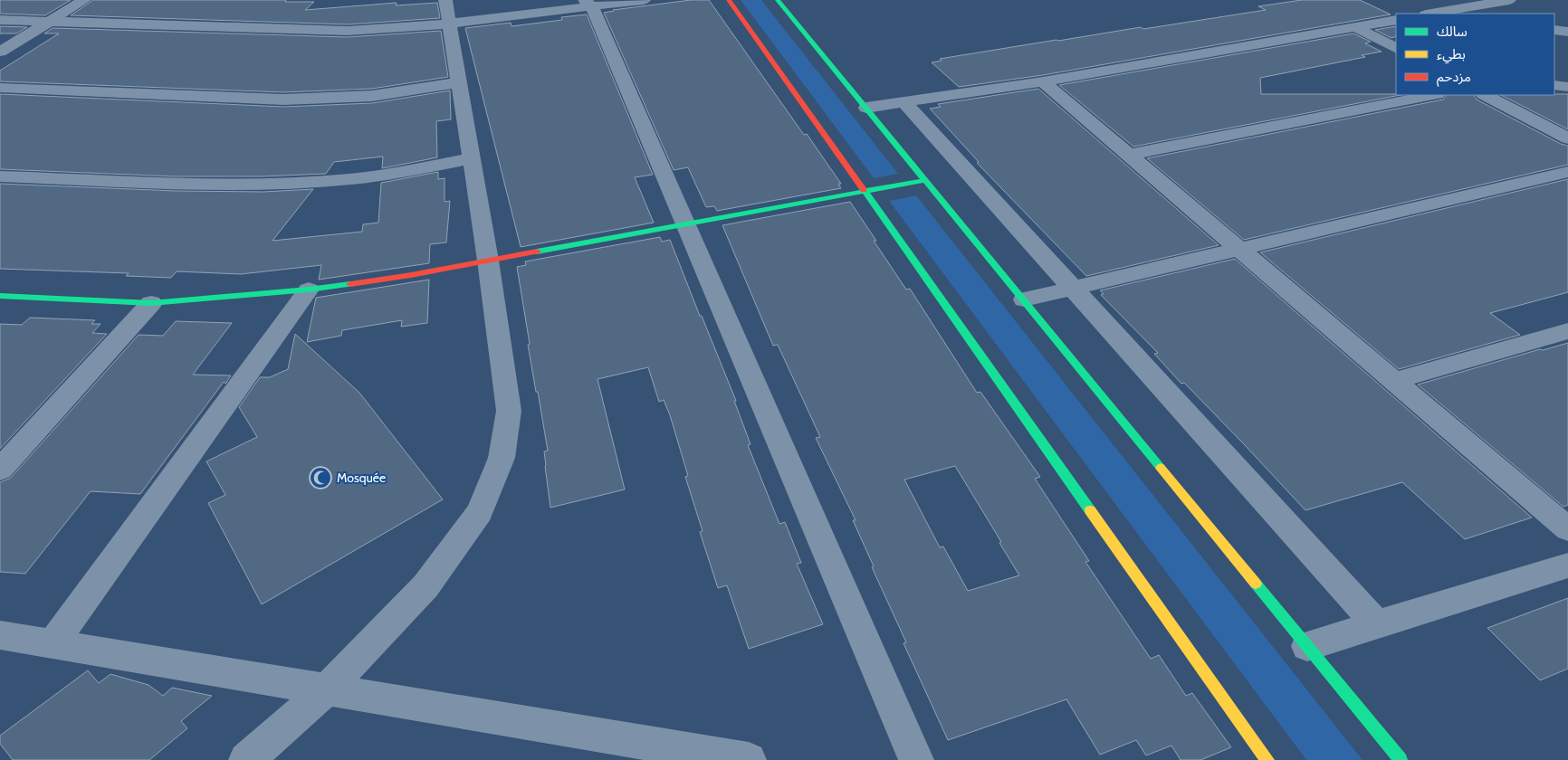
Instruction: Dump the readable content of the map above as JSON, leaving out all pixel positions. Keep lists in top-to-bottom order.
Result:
{
  "places": {
    "mosque": ["Mosquée"]
  },
  "legend": ["سالك", "بطيء", "مزدحم"]
}
